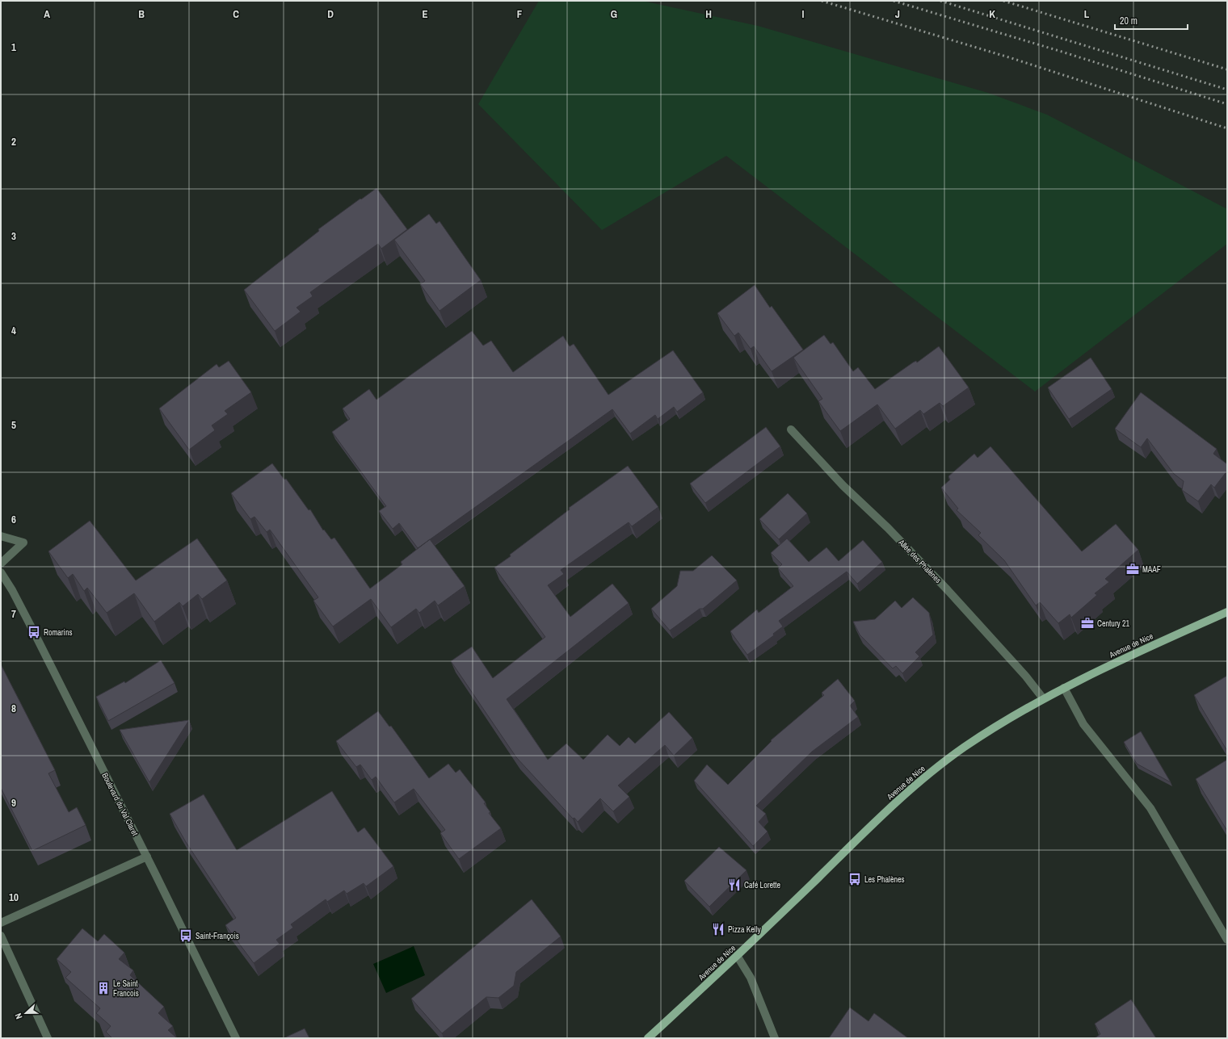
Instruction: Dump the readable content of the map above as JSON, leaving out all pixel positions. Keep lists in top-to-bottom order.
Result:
{
  "streets": {
    "main road": ["Avenue de Nice"],
    "street": ["Allée des Phalènes", "Boulevard du Val Claret"]
  },
  "crossings": [
    ["Allée des Phalènes", "Avenue de Nice"]
  ],
  "places": {
    "office": ["MAAF", "Century 21"],
    "bus stop": ["Romarins", "Les Phalènes", "Saint-François"],
    "restaurant": ["Café Lorette", "Pizza Kelly"],
    "building": ["Le Saint Francois"]
  },
  "scale_bar": "20 m",
  "north": "left",
  "grid": {
    "columns": [
      "A",
      "B",
      "C",
      "D",
      "E",
      "F",
      "G",
      "H",
      "I",
      "J",
      "K",
      "L"
    ],
    "rows": [
      "1",
      "2",
      "3",
      "4",
      "5",
      "6",
      "7",
      "8",
      "9",
      "10"
    ]
  }
}
